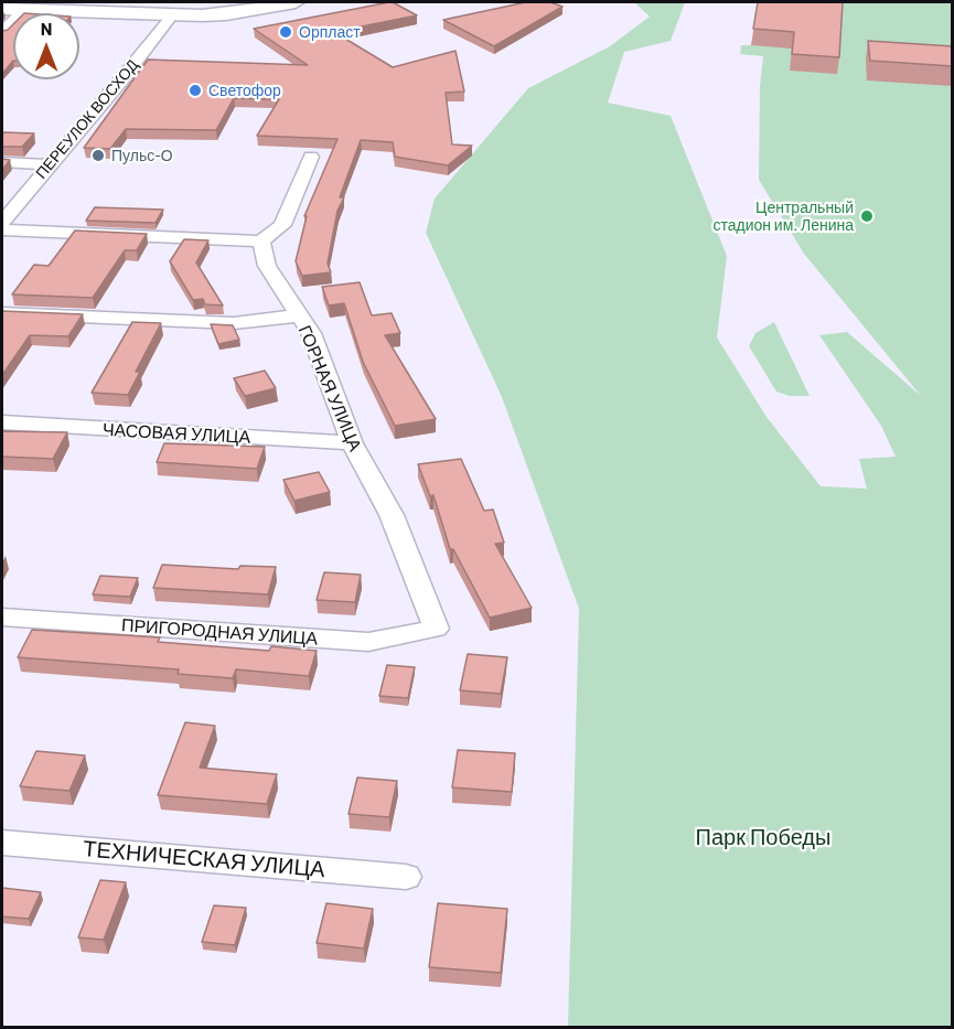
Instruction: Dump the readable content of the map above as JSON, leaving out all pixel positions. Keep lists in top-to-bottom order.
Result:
{
  "streets": {
    "street": [
      "ПЕРЕУЛОК ВОСХОД",
      "ГОРНАЯ УЛИЦА",
      "ЧАСОВАЯ УЛИЦА",
      "ПРИГОРОДНАЯ УЛИЦА",
      "ТЕХНИЧЕСКАЯ УЛИЦА"
    ]
  },
  "crossings": [
    ["ГОРНАЯ УЛИЦА", "ЧАСОВАЯ УЛИЦА"],
    ["ГОРНАЯ УЛИЦА", "ПРИГОРОДНАЯ УЛИЦА"]
  ],
  "parks": ["Парк Победы"],
  "places": [
    "Орпласт",
    "Светофор",
    "Пульс-О",
    "Центральный стадион им. Ленина"
  ],
  "north": "top"
}
